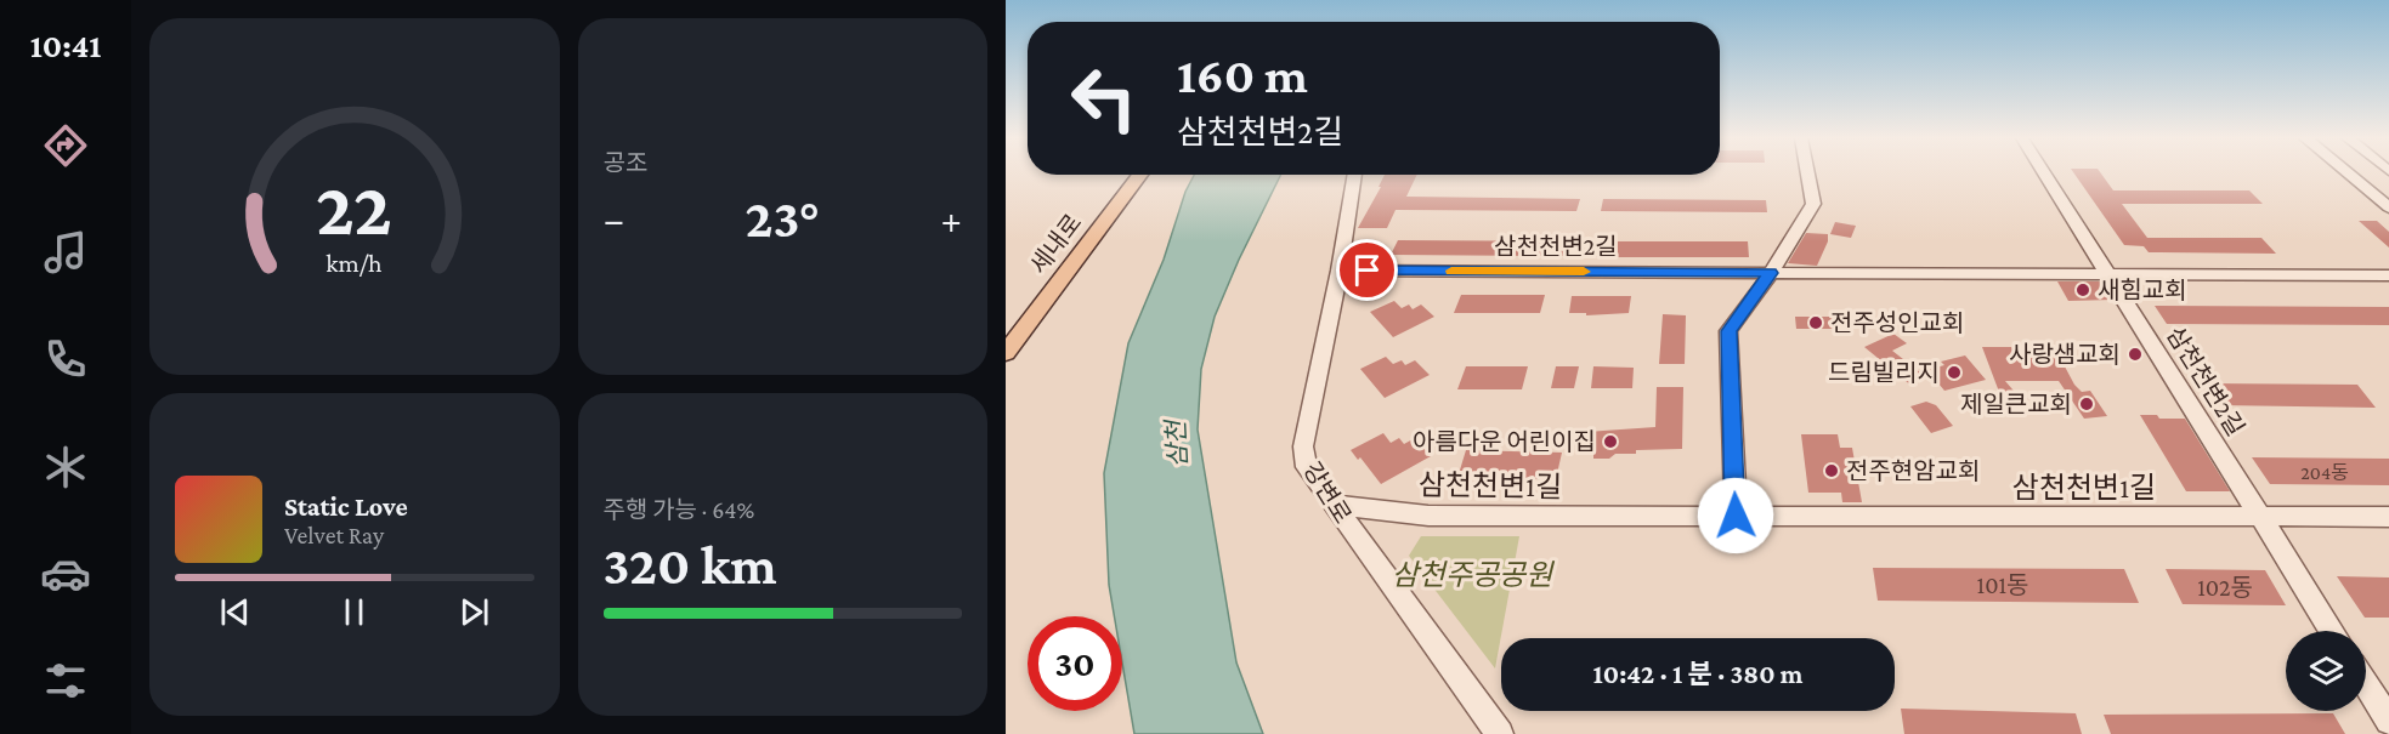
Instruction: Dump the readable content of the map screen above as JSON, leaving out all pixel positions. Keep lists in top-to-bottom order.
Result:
{
  "streets": {
    "main road": ["세내로"],
    "street": ["삼천천변2길", "삼천천변1길", "강변로"]
  },
  "crossings": [
    ["삼천천변2길", "삼천천변1길"],
    ["삼천천변2길", "강변로"],
    ["삼천천변1길", "강변로"]
  ],
  "water": ["삼천"],
  "parks": ["삼천주공공원"],
  "places": [
    "새힘교회",
    "전주성인교회",
    "사랑샘교회",
    "드림빌리지",
    "제일큰교회",
    "아름다운 어린이집",
    "전주현암교회"
  ],
  "house_numbers": ["204동", "101동", "102동"],
  "page": {
    "tabs": "10:41",
    "tile": [
      "공조",
      ["주행 가능 · 64%", "320 km"]
    ],
    "turn": ["160 m", "삼천천변2길"],
    "heat": ["−", "23°", "+"],
    "song": ["Static Love", "Velvet Ray"],
    "limit": "30",
    "trip": "10:42 · 1 분 · 380 m",
    "gauge": ["22", "km/h"]
  }
}
